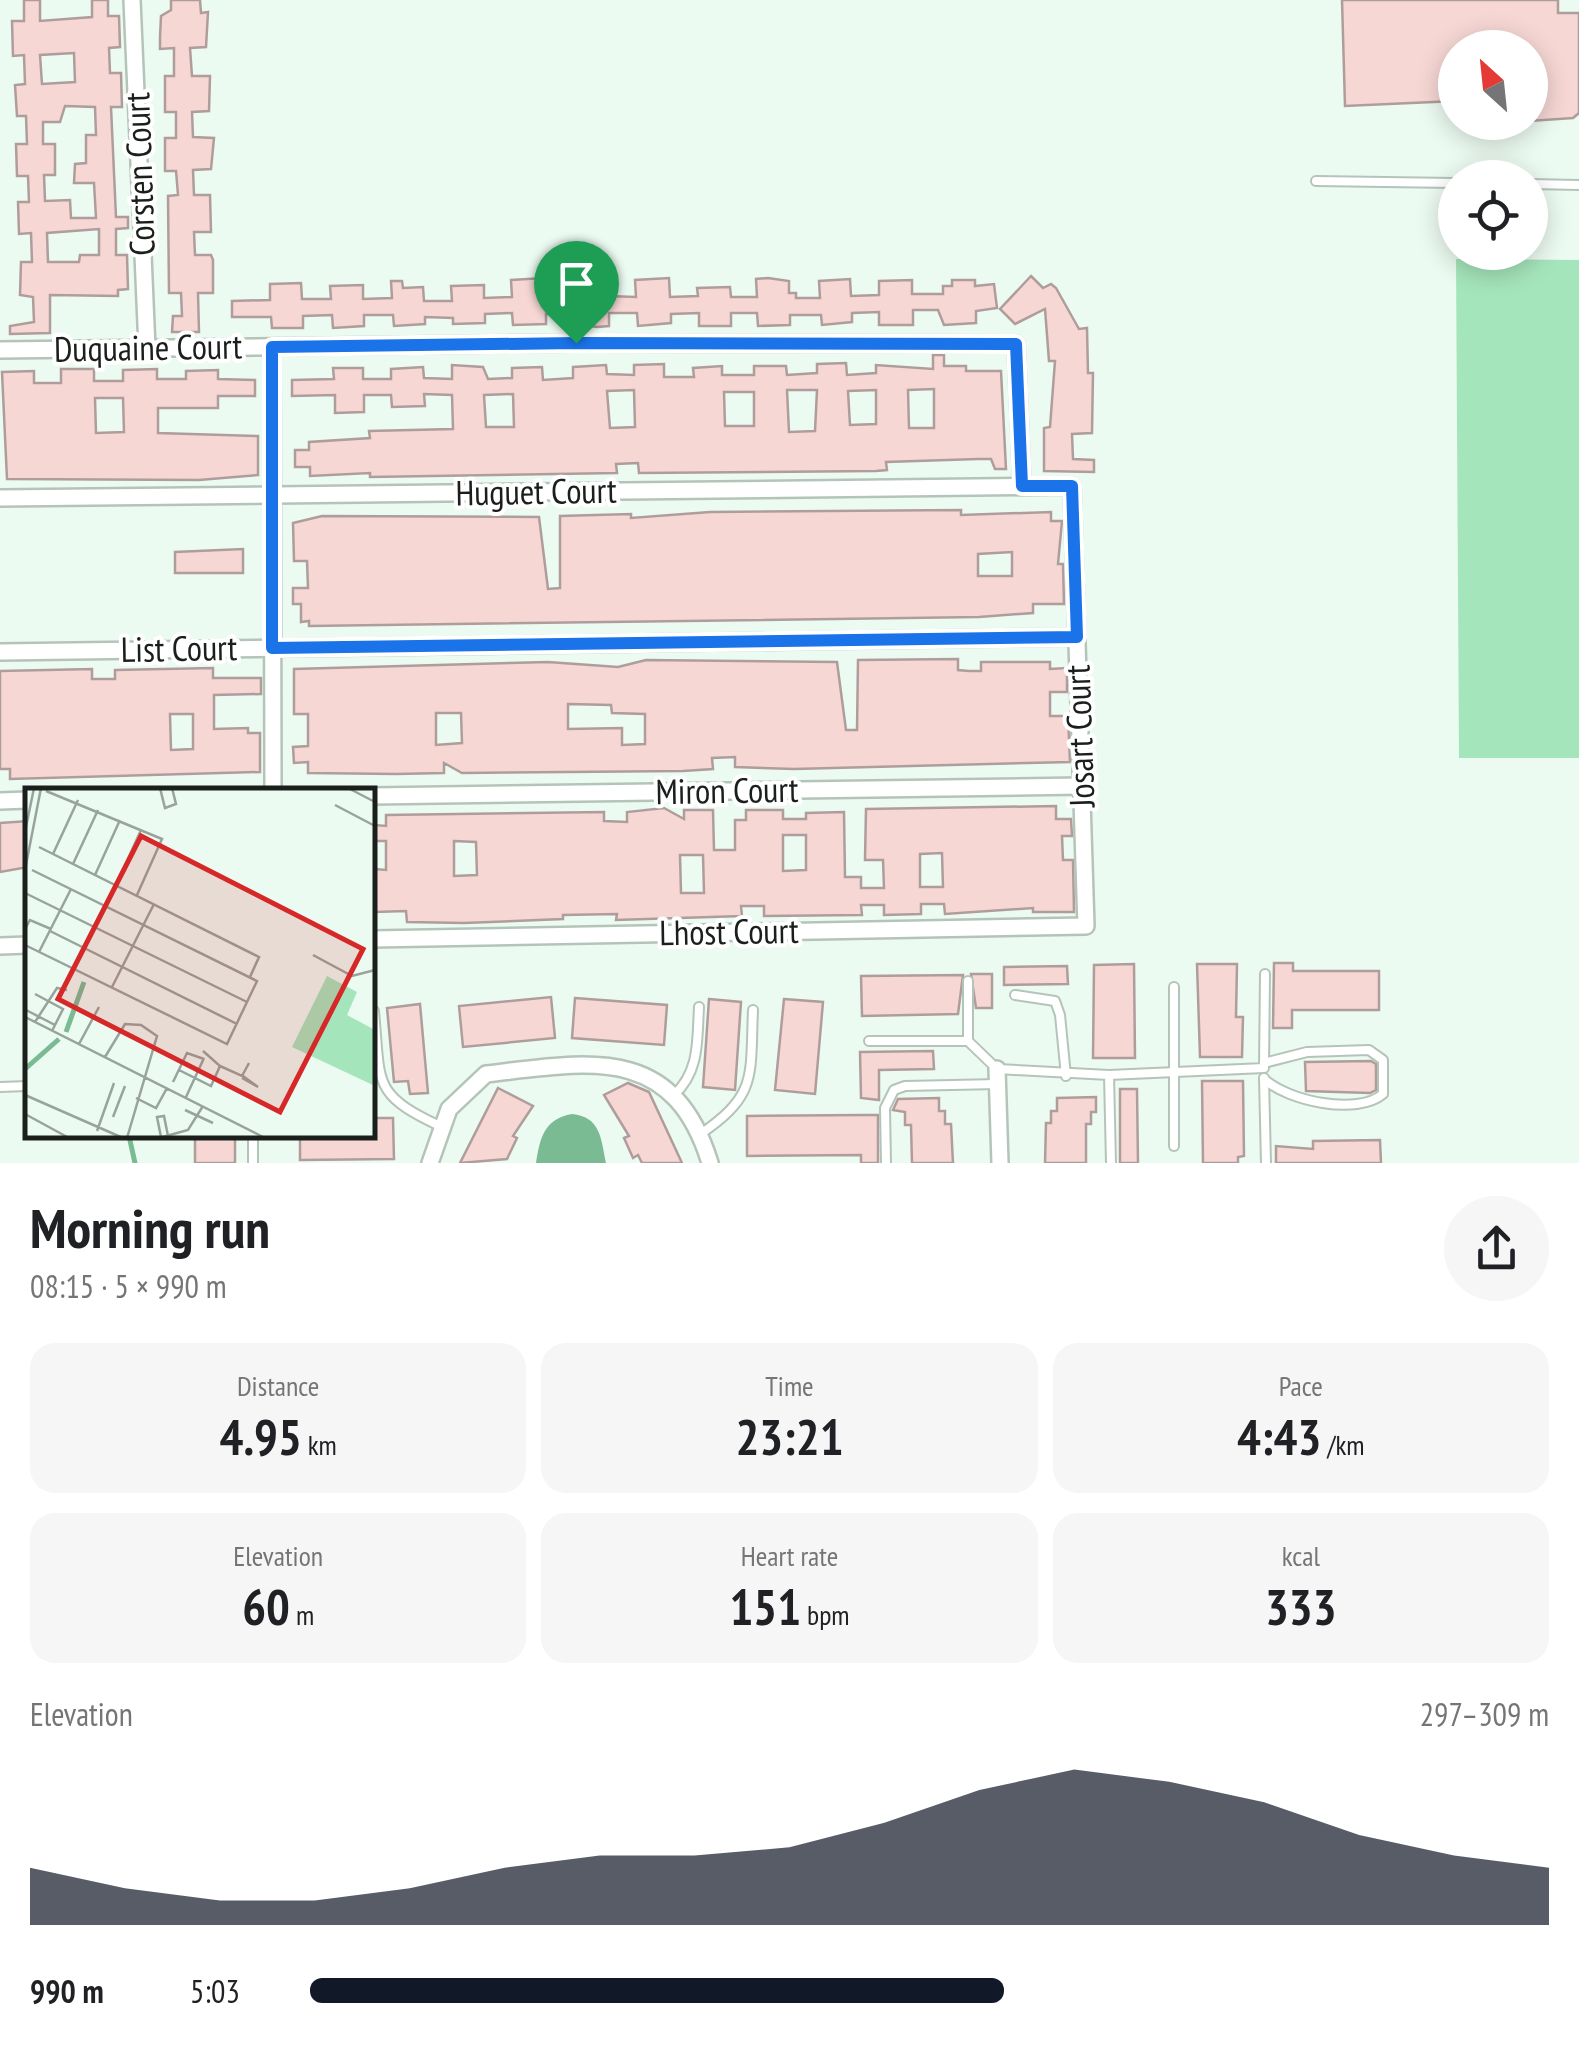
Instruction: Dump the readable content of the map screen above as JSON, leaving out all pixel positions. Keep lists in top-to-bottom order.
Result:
{
  "streets": {
    "street": [
      "Corsten Court",
      "Duquaine Court",
      "Huguet Court",
      "List Court",
      "Josart Court",
      "Miron Court",
      "Lhost Court"
    ]
  },
  "crossings": [
    ["Corsten Court", "Duquaine Court"],
    ["Duquaine Court", "Huguet Court"],
    ["Huguet Court", "Josart Court"],
    ["List Court", "Josart Court"],
    ["Josart Court", "Miron Court"],
    ["Josart Court", "Lhost Court"]
  ],
  "north": "top left",
  "page": {
    "heading": ["Morning run", "08:15 · 5 × 990 m"],
    "stats": [
      ["Distance", "4.95 km"],
      ["Time", "23:21"],
      ["Pace", "4:43 /km"],
      ["Elevation", "60 m"],
      ["Heart rate", "151 bpm"],
      ["kcal", "333"]
    ],
    "chart": ["Elevation", "297–309 m"],
    "list": [
      {
        "name": "990 m",
        "note": "5:03"
      }
    ]
  }
}
